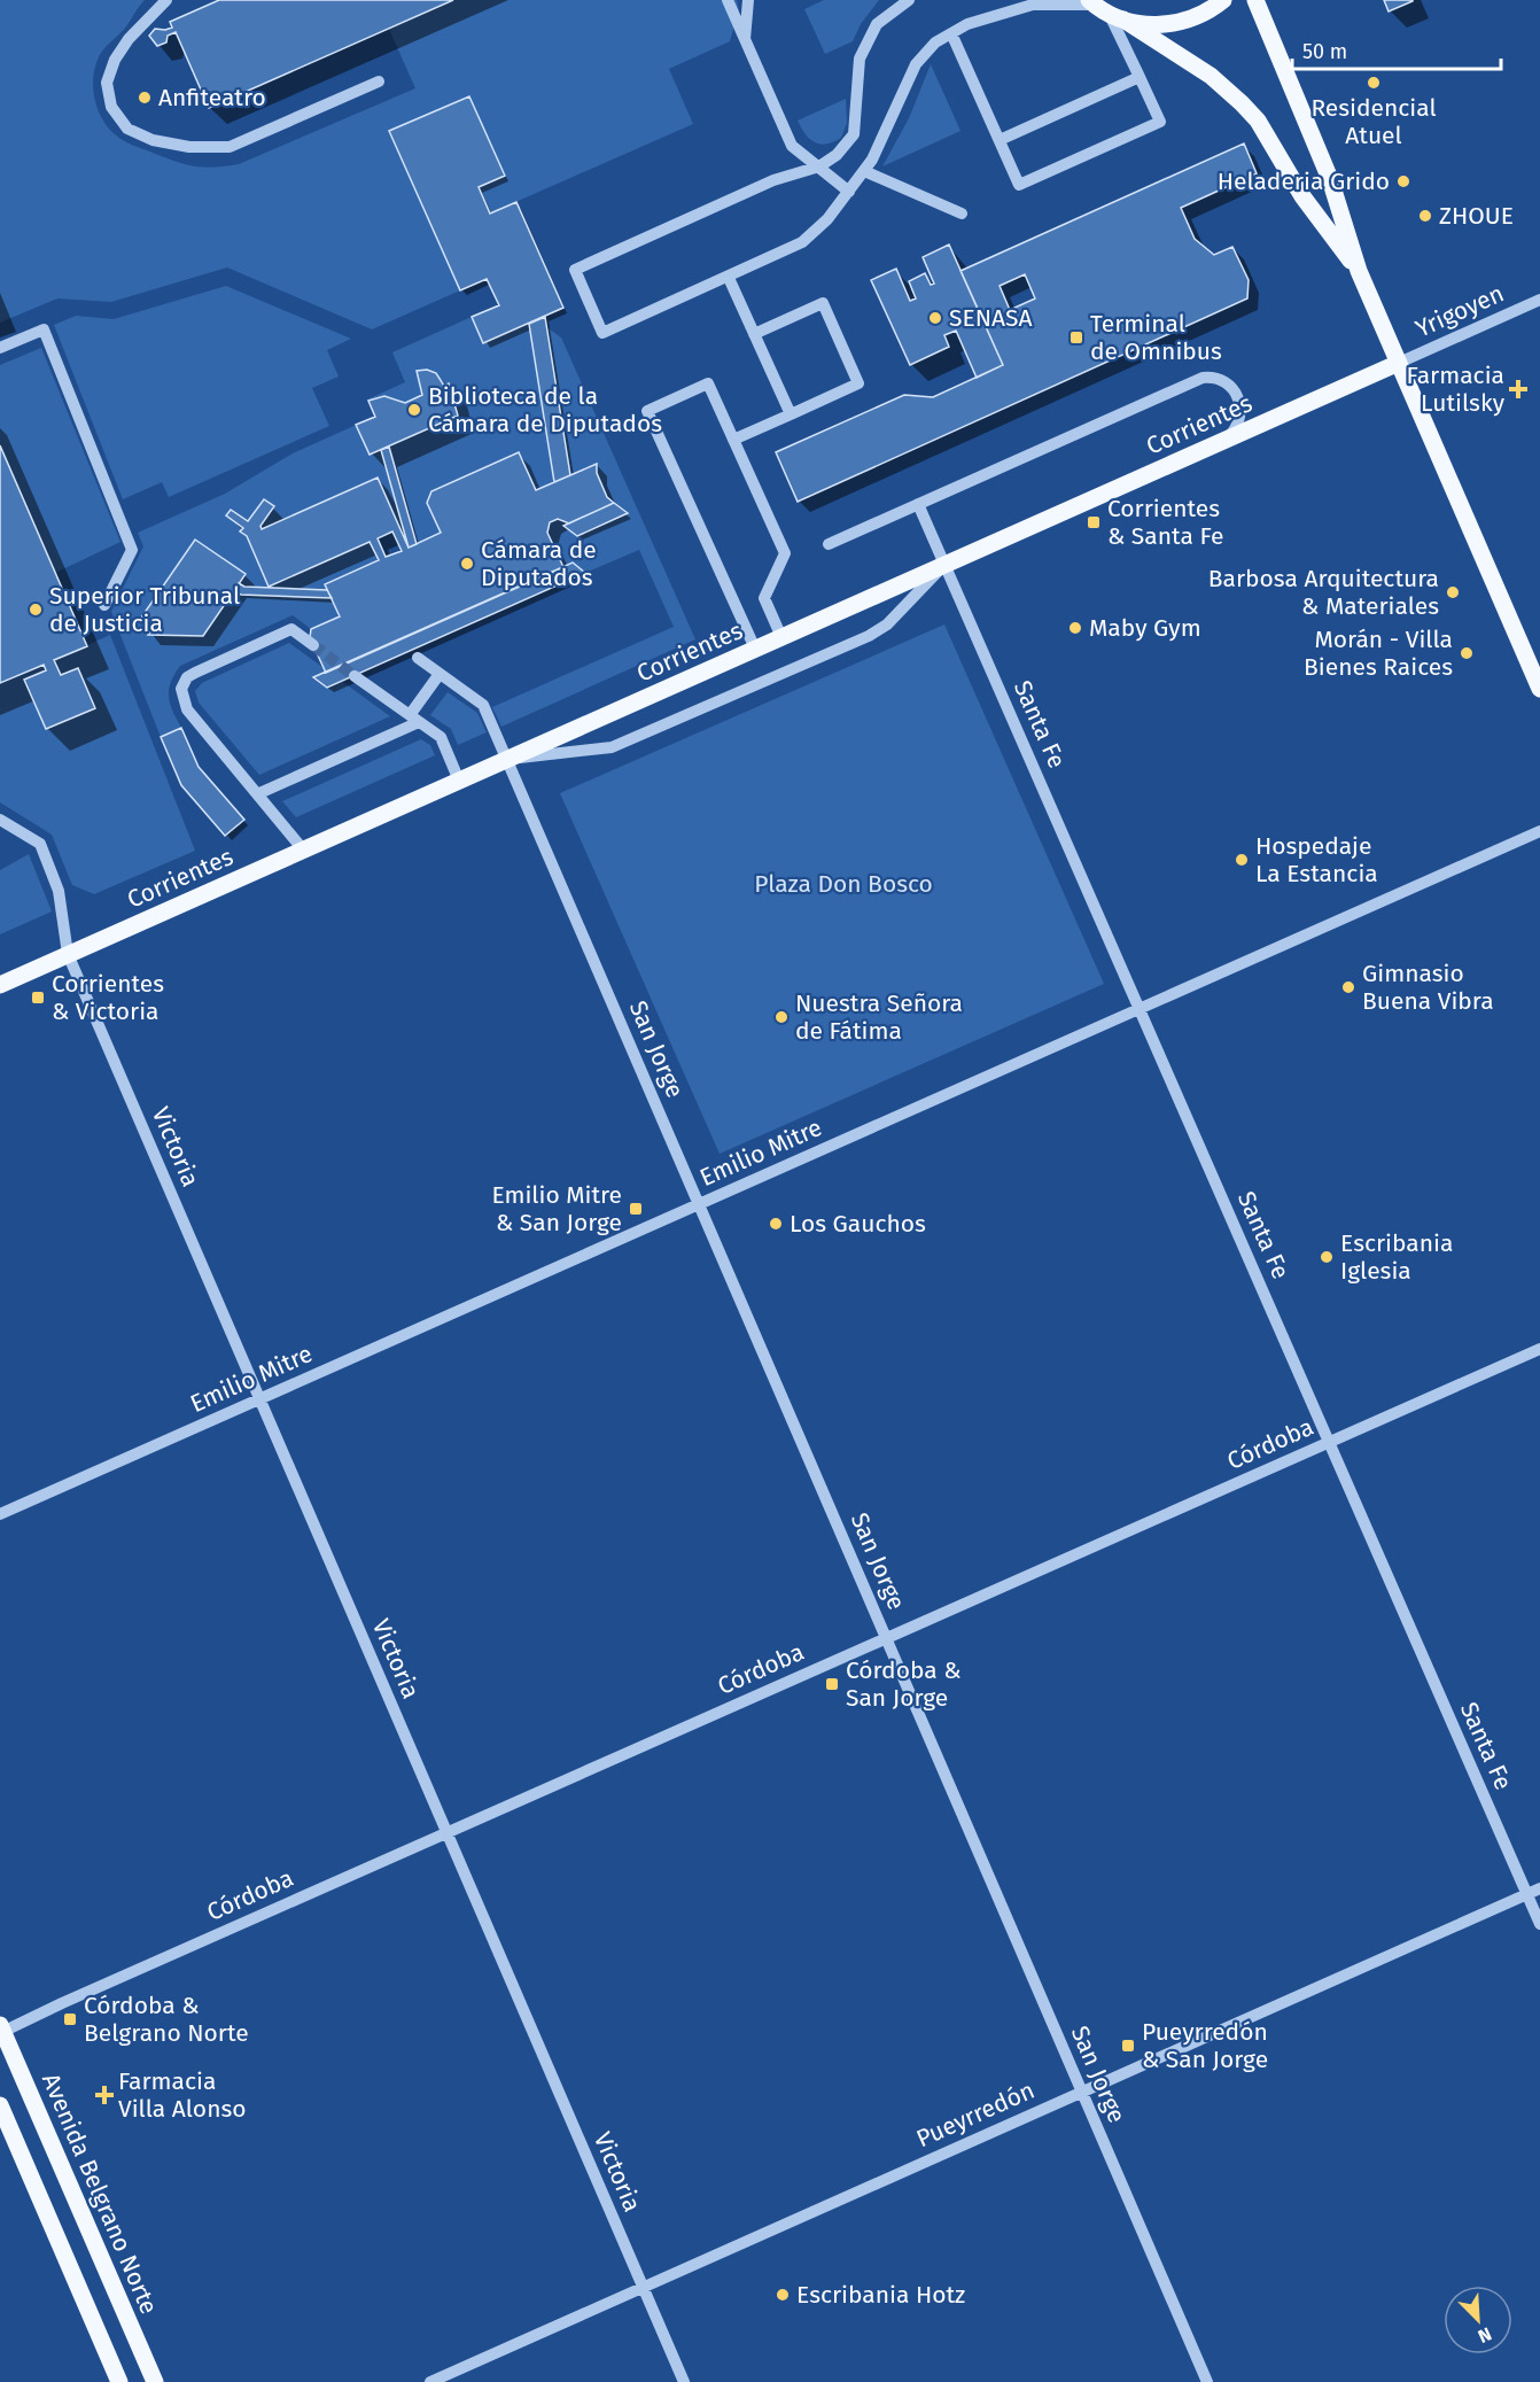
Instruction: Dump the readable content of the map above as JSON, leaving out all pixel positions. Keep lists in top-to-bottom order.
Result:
{
  "streets": {
    "main road": ["Corrientes", "Avenida Belgrano Norte"],
    "street": [
      "Yrigoyen",
      "Santa Fe",
      "San Jorge",
      "Victoria",
      "Emilio Mitre",
      "Córdoba",
      "Pueyrredón"
    ]
  },
  "crossings": [
    ["Yrigoyen", "Corrientes"],
    ["Corrientes", "Santa Fe"],
    ["Corrientes", "San Jorge"],
    ["Corrientes", "Victoria"],
    ["Santa Fe", "Emilio Mitre"],
    ["Santa Fe", "Córdoba"],
    ["Santa Fe", "Pueyrredón"],
    ["San Jorge", "Emilio Mitre"],
    ["San Jorge", "Córdoba"],
    ["San Jorge", "Pueyrredón"],
    ["Victoria", "Emilio Mitre"],
    ["Victoria", "Córdoba"],
    ["Victoria", "Pueyrredón"],
    ["Córdoba", "Avenida Belgrano Norte"]
  ],
  "parks": ["Plaza Don Bosco"],
  "places": {
    "other": [
      "Residencial Atuel",
      "Anfiteatro",
      "Heladeria Grido",
      "ZHOUE",
      "SENASA",
      "Biblioteca de la Cámara de Diputados",
      "Cámara de Diputados",
      "Barbosa Arquitectura & Materiales",
      "Superior Tribunal de Justicia",
      "Maby Gym",
      "Morán - Villa Bienes Raices",
      "Hospedaje La Estancia",
      "Gimnasio Buena Vibra",
      "Nuestra Señora de Fátima",
      "Los Gauchos",
      "Escribania Iglesia",
      "Escribania Hotz"
    ],
    "transit": [
      "Terminal de Omnibus",
      "Corrientes & Santa Fe",
      "Corrientes & Victoria",
      "Emilio Mitre & San Jorge",
      "Córdoba & San Jorge",
      "Córdoba & Belgrano Norte",
      "Pueyrredón & San Jorge"
    ],
    "health": ["Farmacia Lutilsky", "Farmacia Villa Alonso"]
  },
  "scale_bar": "50 m",
  "north": "bottom right"
}
